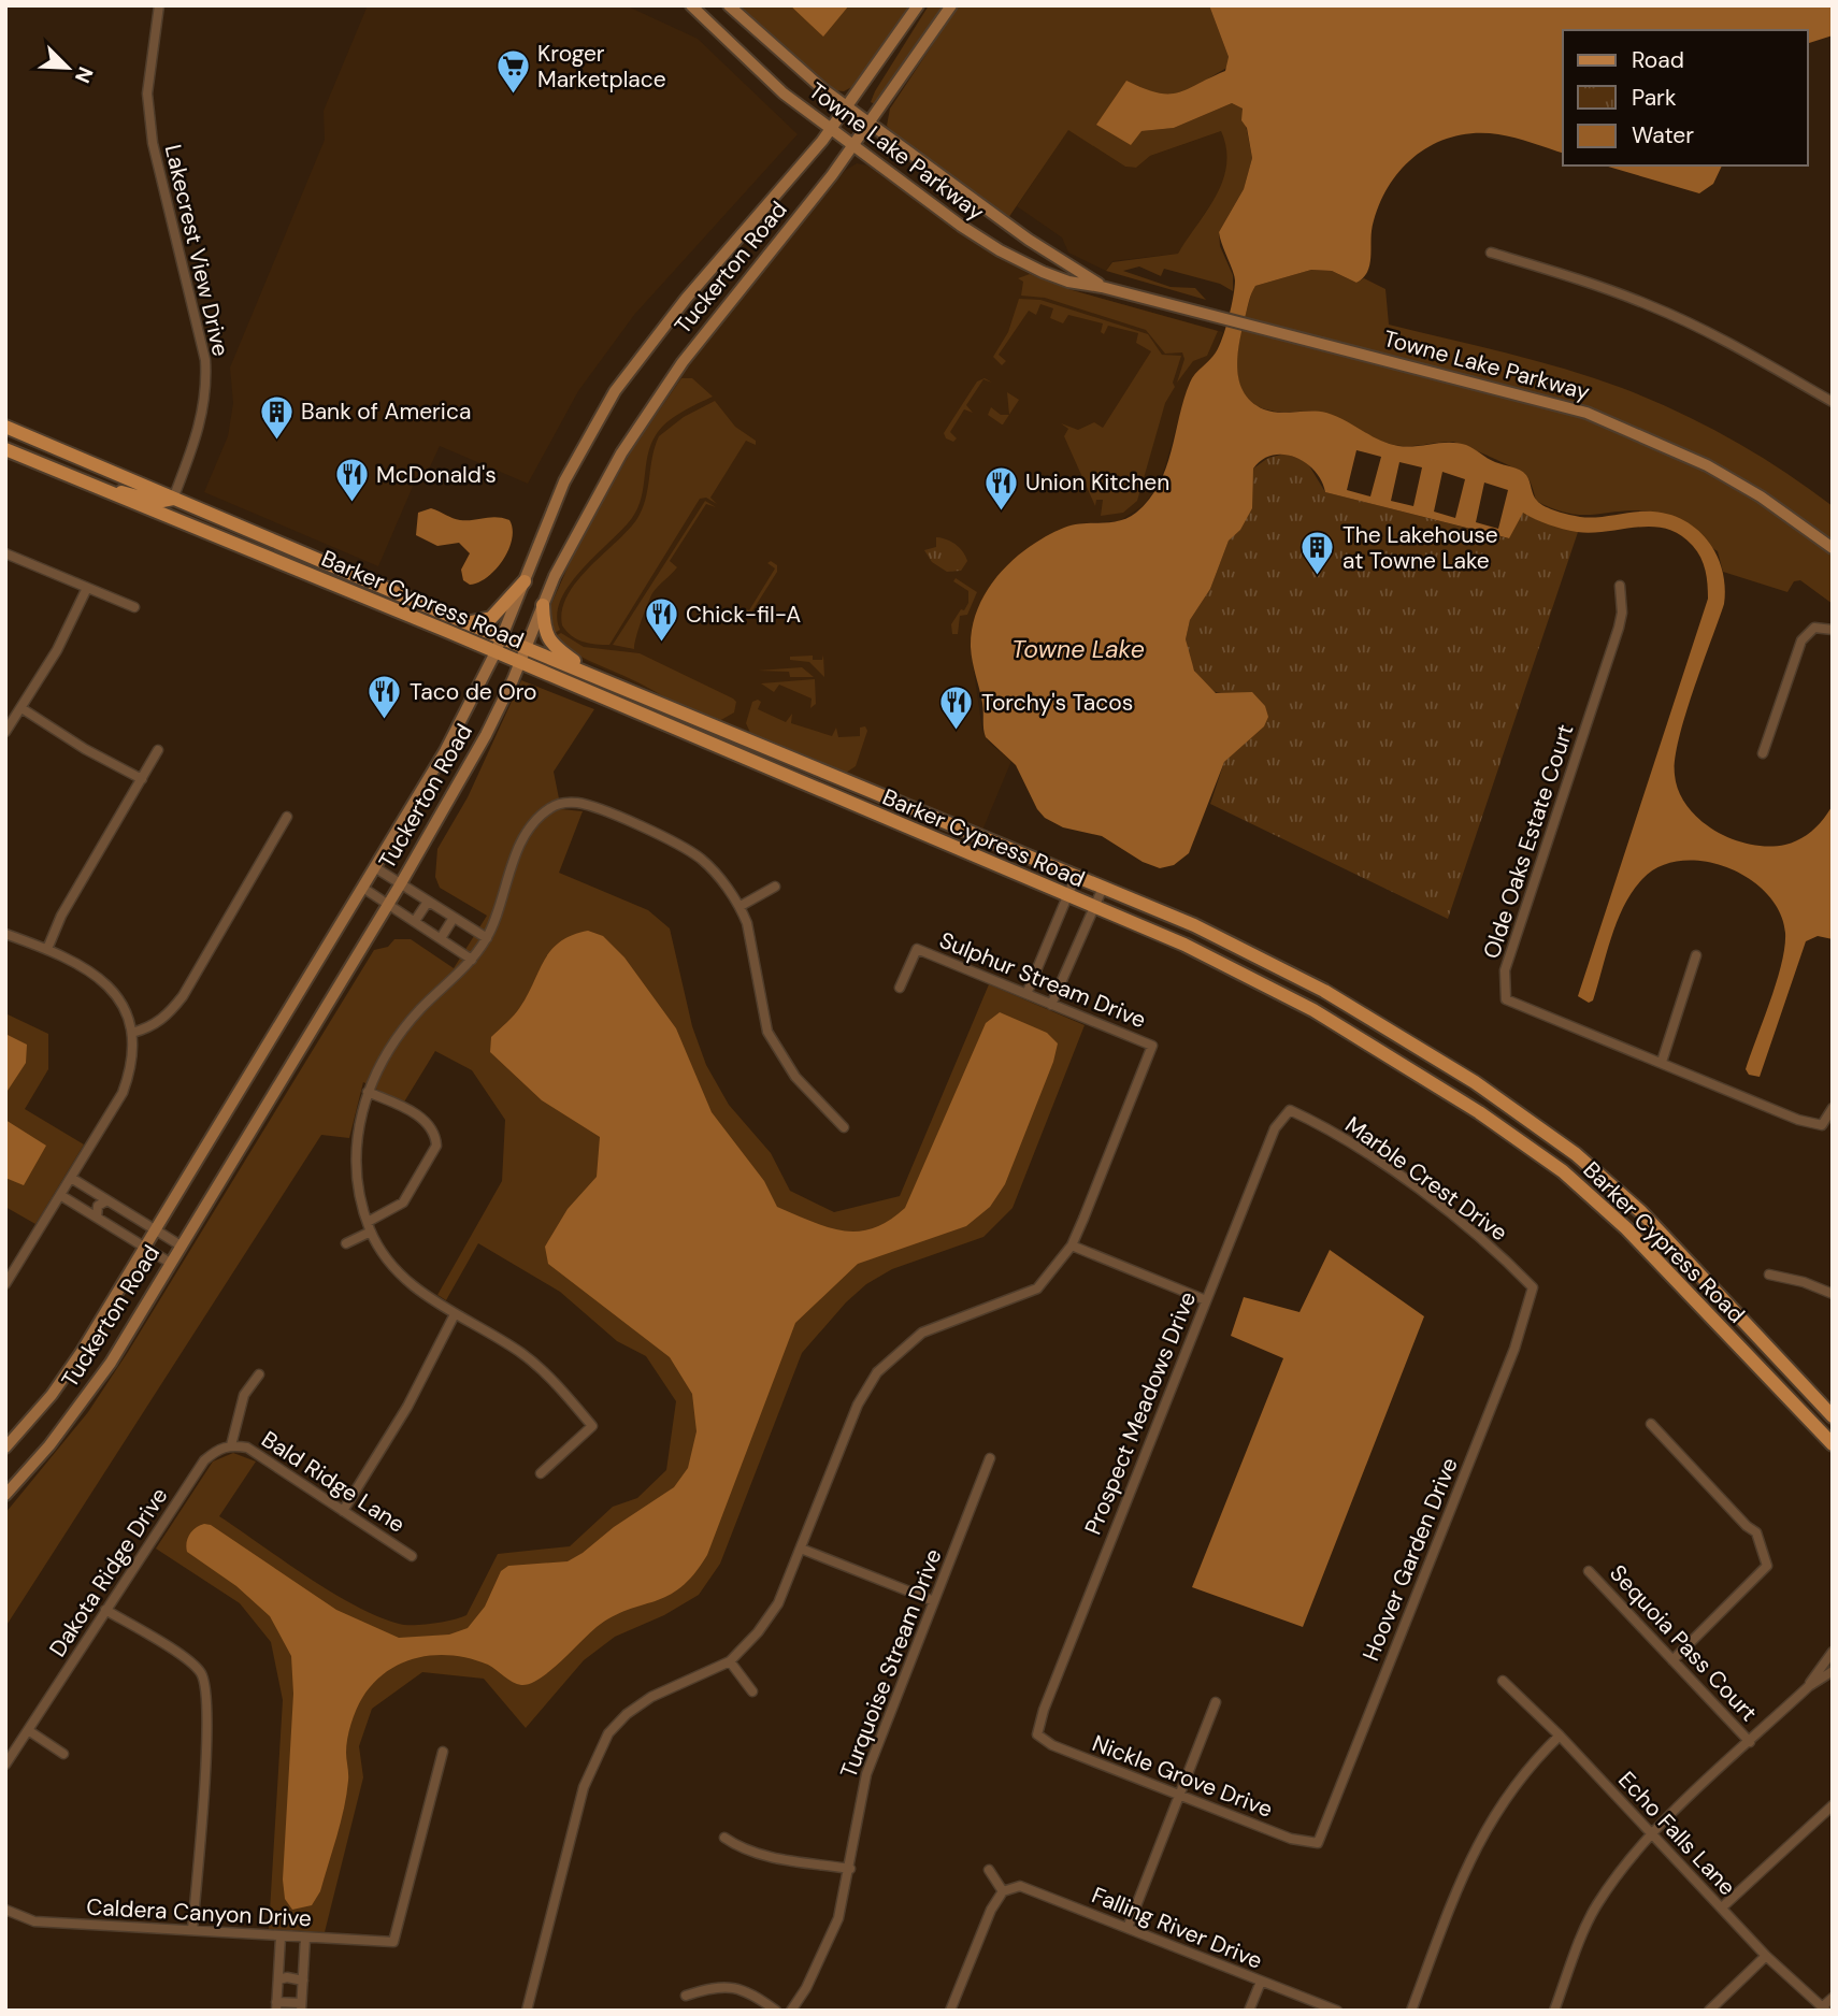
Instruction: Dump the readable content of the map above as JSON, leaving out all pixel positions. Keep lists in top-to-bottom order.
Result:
{
  "streets": {
    "main road": ["Towne Lake Parkway", "Tuckerton Road", "Barker Cypress Road"],
    "street": [
      "Lakecrest View Drive",
      "Olde Oaks Estate Court",
      "Sulphur Stream Drive",
      "Marble Crest Drive",
      "Prospect Meadows Drive",
      "Bald Ridge Lane",
      "Hoover Garden Drive",
      "Dakota Ridge Drive",
      "Sequoia Pass Court",
      "Turquoise Stream Drive",
      "Nickle Grove Drive",
      "Echo Falls Lane",
      "Caldera Canyon Drive",
      "Falling River Drive"
    ]
  },
  "crossings": [
    ["Towne Lake Parkway", "Tuckerton Road"],
    ["Lakecrest View Drive", "Barker Cypress Road"],
    ["Tuckerton Road", "Barker Cypress Road"],
    ["Marble Crest Drive", "Prospect Meadows Drive"],
    ["Marble Crest Drive", "Hoover Garden Drive"],
    ["Prospect Meadows Drive", "Nickle Grove Drive"],
    ["Bald Ridge Lane", "Dakota Ridge Drive"],
    ["Hoover Garden Drive", "Nickle Grove Drive"]
  ],
  "water": ["Towne Lake"],
  "places": {
    "supermarket": ["Kroger Marketplace"],
    "building": ["Bank of America", "The Lakehouse at Towne Lake"],
    "restaurant": [
      "McDonald's",
      "Union Kitchen",
      "Chick-fil-A",
      "Taco de Oro",
      "Torchy's Tacos"
    ]
  },
  "legend": ["Road", "Park", "Water"],
  "north": "bottom right"
}
